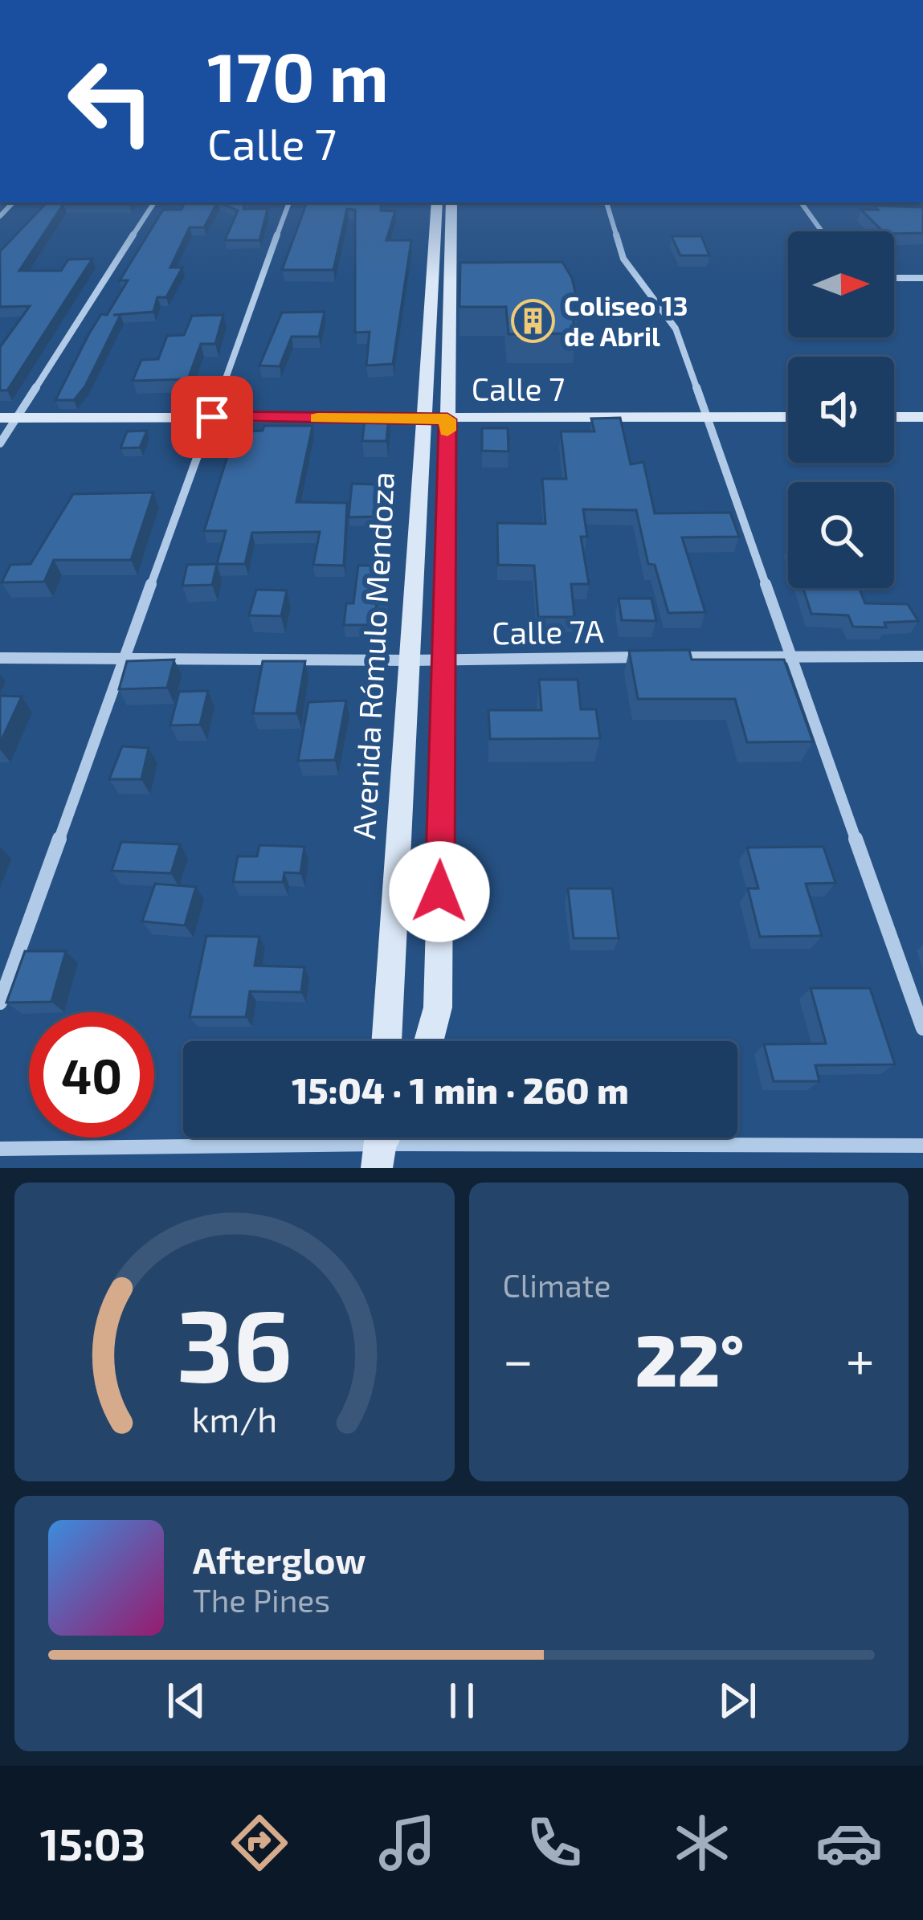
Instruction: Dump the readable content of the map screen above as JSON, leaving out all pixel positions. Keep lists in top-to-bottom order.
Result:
{
  "streets": {
    "street": ["Calle 7", "Calle 7A", "Avenida Rómulo Mendoza"]
  },
  "crossings": [
    ["Calle 7", "Avenida Rómulo Mendoza"],
    ["Calle 7A", "Avenida Rómulo Mendoza"]
  ],
  "places": {
    "building": ["Coliseo 13 de Abril"]
  },
  "north": "right",
  "page": {
    "turn": ["170 m", "Calle 7"],
    "limit": "40",
    "trip": "15:04 · 1 min · 260 m",
    "tile": "Climate",
    "heat": ["−", "22°", "+"],
    "song": ["Afterglow", "The Pines"],
    "tabs": "15:03",
    "gauge": ["36", "km/h"]
  }
}
